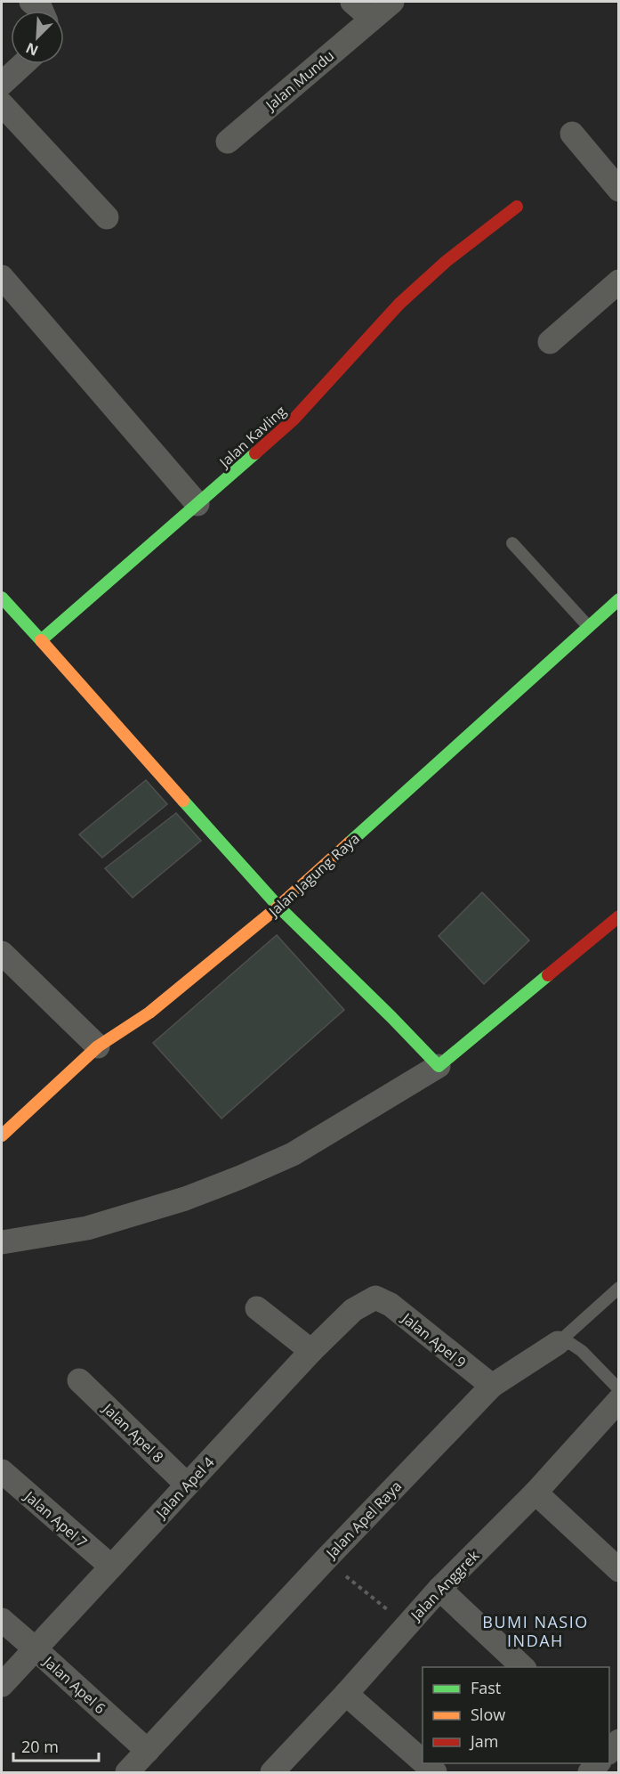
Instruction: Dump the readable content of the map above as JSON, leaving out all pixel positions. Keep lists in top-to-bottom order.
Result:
{
  "streets": {
    "street": [
      "Jalan Mundu",
      "Jalan Kavling",
      "Jalan Jagung Raya",
      "Jalan Apel 9",
      "Jalan Apel 8",
      "Jalan Apel 4",
      "Jalan Apel 7",
      "Jalan Apel Raya",
      "Jalan Anggrek",
      "Jalan Apel 6"
    ]
  },
  "crossings": [
    ["Jalan Apel 9", "Jalan Apel 4"],
    ["Jalan Apel 9", "Jalan Apel Raya"],
    ["Jalan Apel 8", "Jalan Apel 4"],
    ["Jalan Apel 4", "Jalan Apel 7"],
    ["Jalan Apel 4", "Jalan Apel 6"],
    ["Jalan Apel Raya", "Jalan Apel 6"]
  ],
  "districts": ["BUMI NASIO INDAH"],
  "legend": ["Fast", "Slow", "Jam"],
  "scale_bar": "20 m",
  "north": "bottom left"
}
